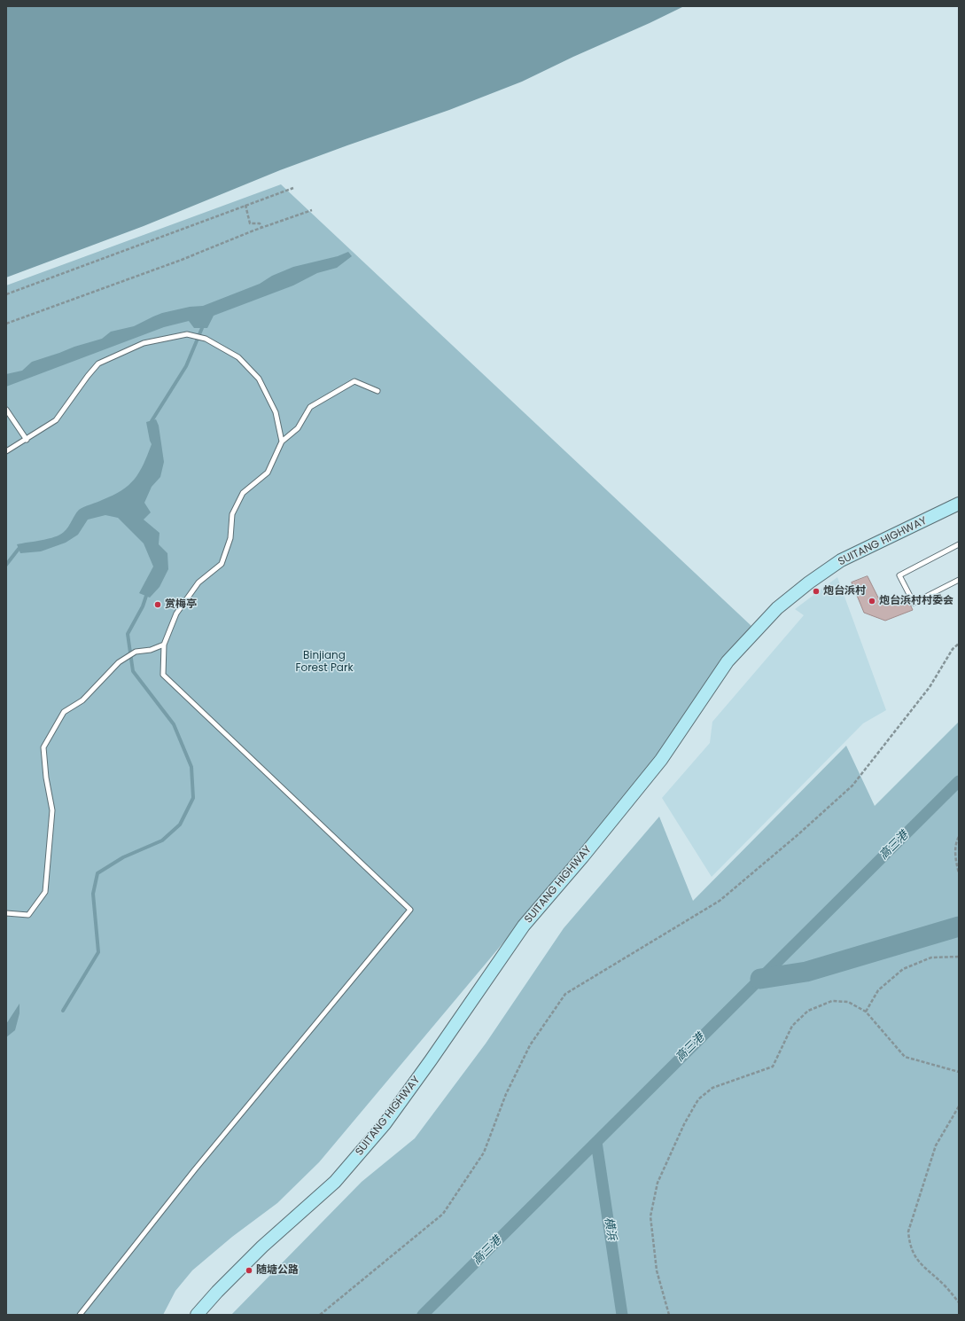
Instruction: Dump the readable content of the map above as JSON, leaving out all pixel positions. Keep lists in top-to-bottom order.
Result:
{
  "streets": {
    "street": ["SUITANG HIGHWAY"]
  },
  "water": ["高三港", "横浜"],
  "parks": ["Binjiang Forest Park"],
  "places": [
    "炮台浜村",
    "炮台浜村村委会",
    "赏梅亭",
    "随塘公路"
  ]
}
